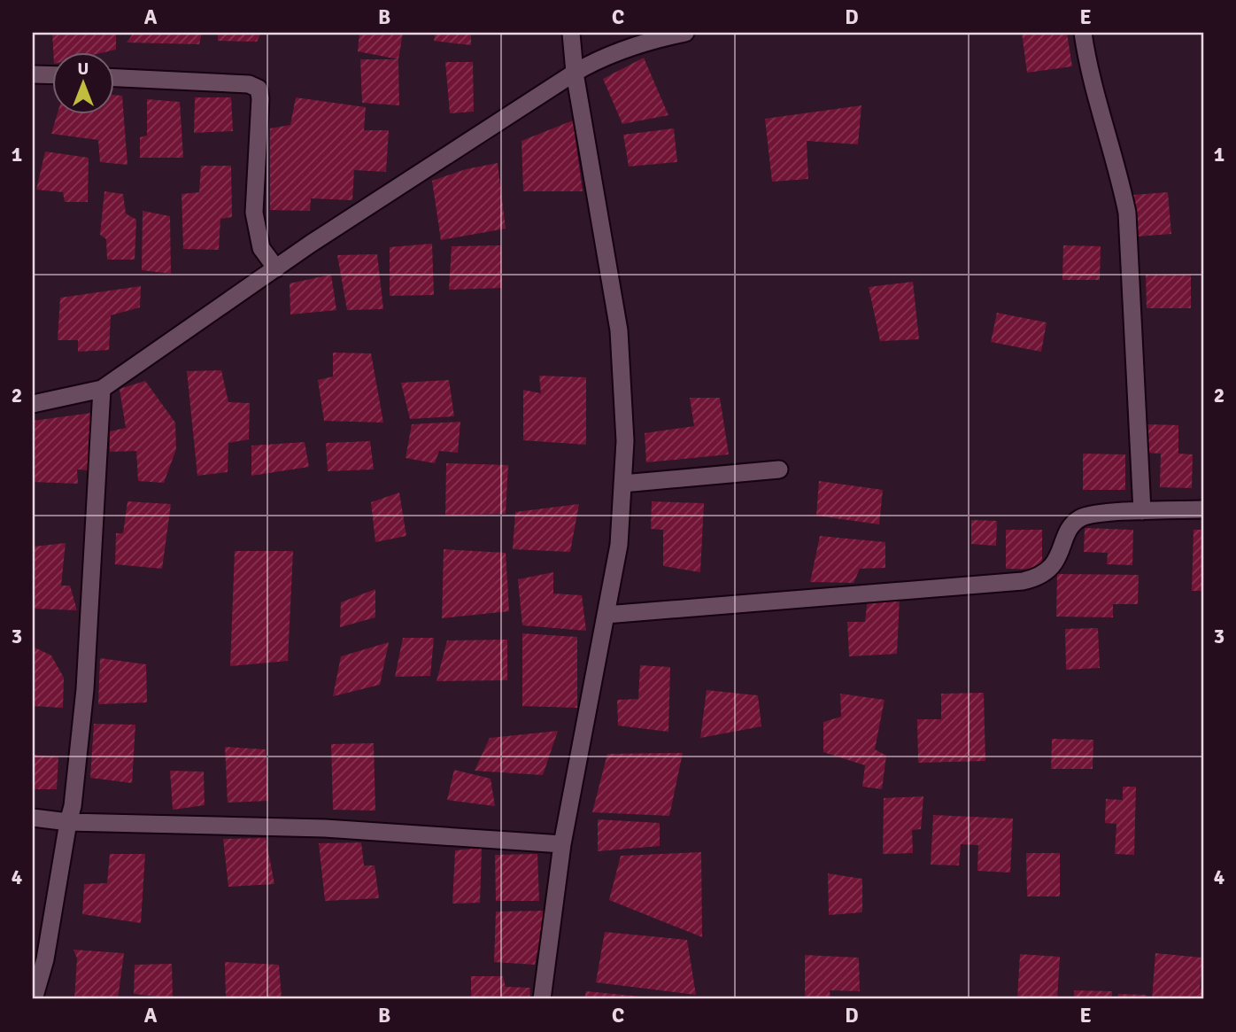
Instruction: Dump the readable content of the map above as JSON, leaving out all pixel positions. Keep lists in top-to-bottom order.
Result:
{
  "north": "top",
  "grid": {
    "columns": [
      "A",
      "B",
      "C",
      "D",
      "E"
    ],
    "rows": [
      "1",
      "2",
      "3",
      "4"
    ]
  }
}
